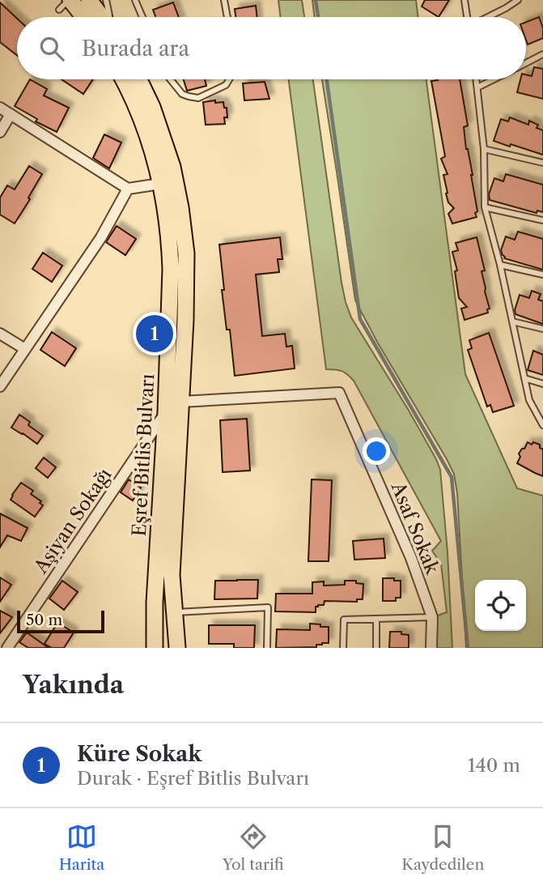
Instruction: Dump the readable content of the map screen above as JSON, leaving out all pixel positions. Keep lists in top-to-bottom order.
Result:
{
  "streets": {
    "main road": ["Eşref Bitlis Bulvarı"],
    "street": ["Aşiyan Sokağı", "Asaf Sokak"]
  },
  "crossings": [
    ["Eşref Bitlis Bulvarı", "Aşiyan Sokağı"],
    ["Eşref Bitlis Bulvarı", "Asaf Sokak"]
  ],
  "scale_bar": "50 m",
  "page": {
    "search": "Burada ara",
    "pins": "1",
    "scale": "50 m",
    "heading": "Yakında",
    "list": [
      {
        "mark": "1",
        "name": "Küre Sokak",
        "note": "Durak · Eşref Bitlis Bulvarı",
        "value": "140 m"
      }
    ],
    "nav": ["Harita", "Yol tarifi", "Kaydedilen"]
  }
}
